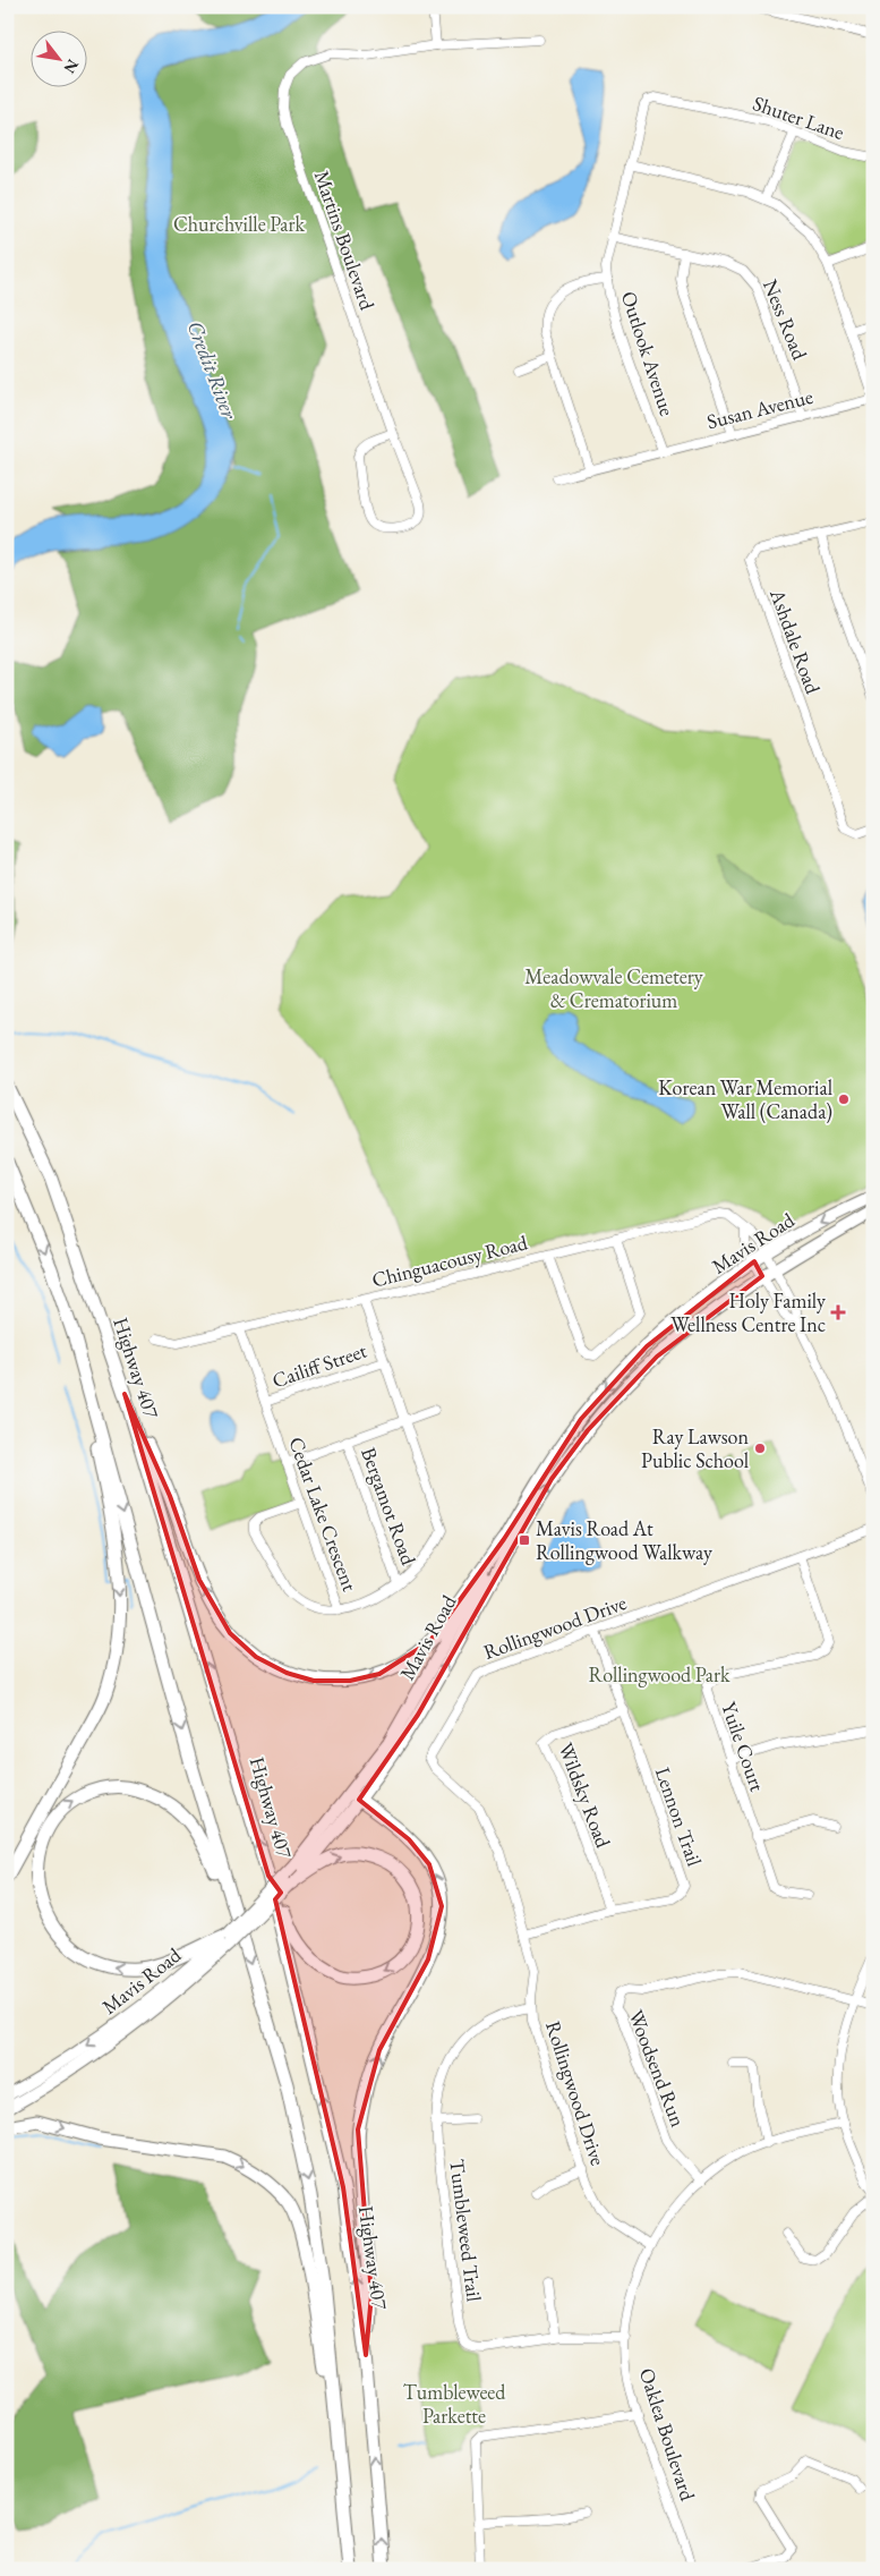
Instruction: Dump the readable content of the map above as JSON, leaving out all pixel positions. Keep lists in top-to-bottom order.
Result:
{
  "streets": {
    "highway": ["Highway 407"],
    "main road": ["Mavis Road"],
    "street": [
      "Shuter Lane",
      "Martins Boulevard",
      "Ness Road",
      "Outlook Avenue",
      "Susan Avenue",
      "Ashdale Road",
      "Chinguacousy Road",
      "Cailiff Street",
      "Bergamot Road",
      "Cedar Lake Crescent",
      "Rollingwood Drive",
      "Yuile Court",
      "Wildsky Road",
      "Lennon Trail",
      "Woodsend Run",
      "Tumbleweed Trail",
      "Oaklea Boulevard"
    ]
  },
  "crossings": [
    ["Shuter Lane", "Outlook Avenue"],
    ["Ness Road", "Outlook Avenue"],
    ["Ness Road", "Susan Avenue"],
    ["Outlook Avenue", "Susan Avenue"],
    ["Mavis Road", "Chinguacousy Road"],
    ["Chinguacousy Road", "Cedar Lake Crescent"],
    ["Cailiff Street", "Cedar Lake Crescent"],
    ["Bergamot Road", "Cedar Lake Crescent"],
    ["Rollingwood Drive", "Yuile Court"],
    ["Rollingwood Drive", "Lennon Trail"],
    ["Rollingwood Drive", "Tumbleweed Trail"],
    ["Rollingwood Drive", "Oaklea Boulevard"],
    ["Wildsky Road", "Lennon Trail"],
    ["Woodsend Run", "Oaklea Boulevard"],
    ["Tumbleweed Trail", "Oaklea Boulevard"]
  ],
  "water": ["Credit River"],
  "parks": [
    "Churchville Park",
    "Meadowvale Cemetery & Crematorium",
    "Rollingwood Park",
    "Tumbleweed Parkette"
  ],
  "places": {
    "other": ["Korean War Memorial Wall (Canada)", "Ray Lawson Public School"],
    "health": ["Holy Family Wellness Centre Inc"],
    "transit": ["Mavis Road At Rollingwood Walkway"]
  },
  "north": "bottom right"
}
